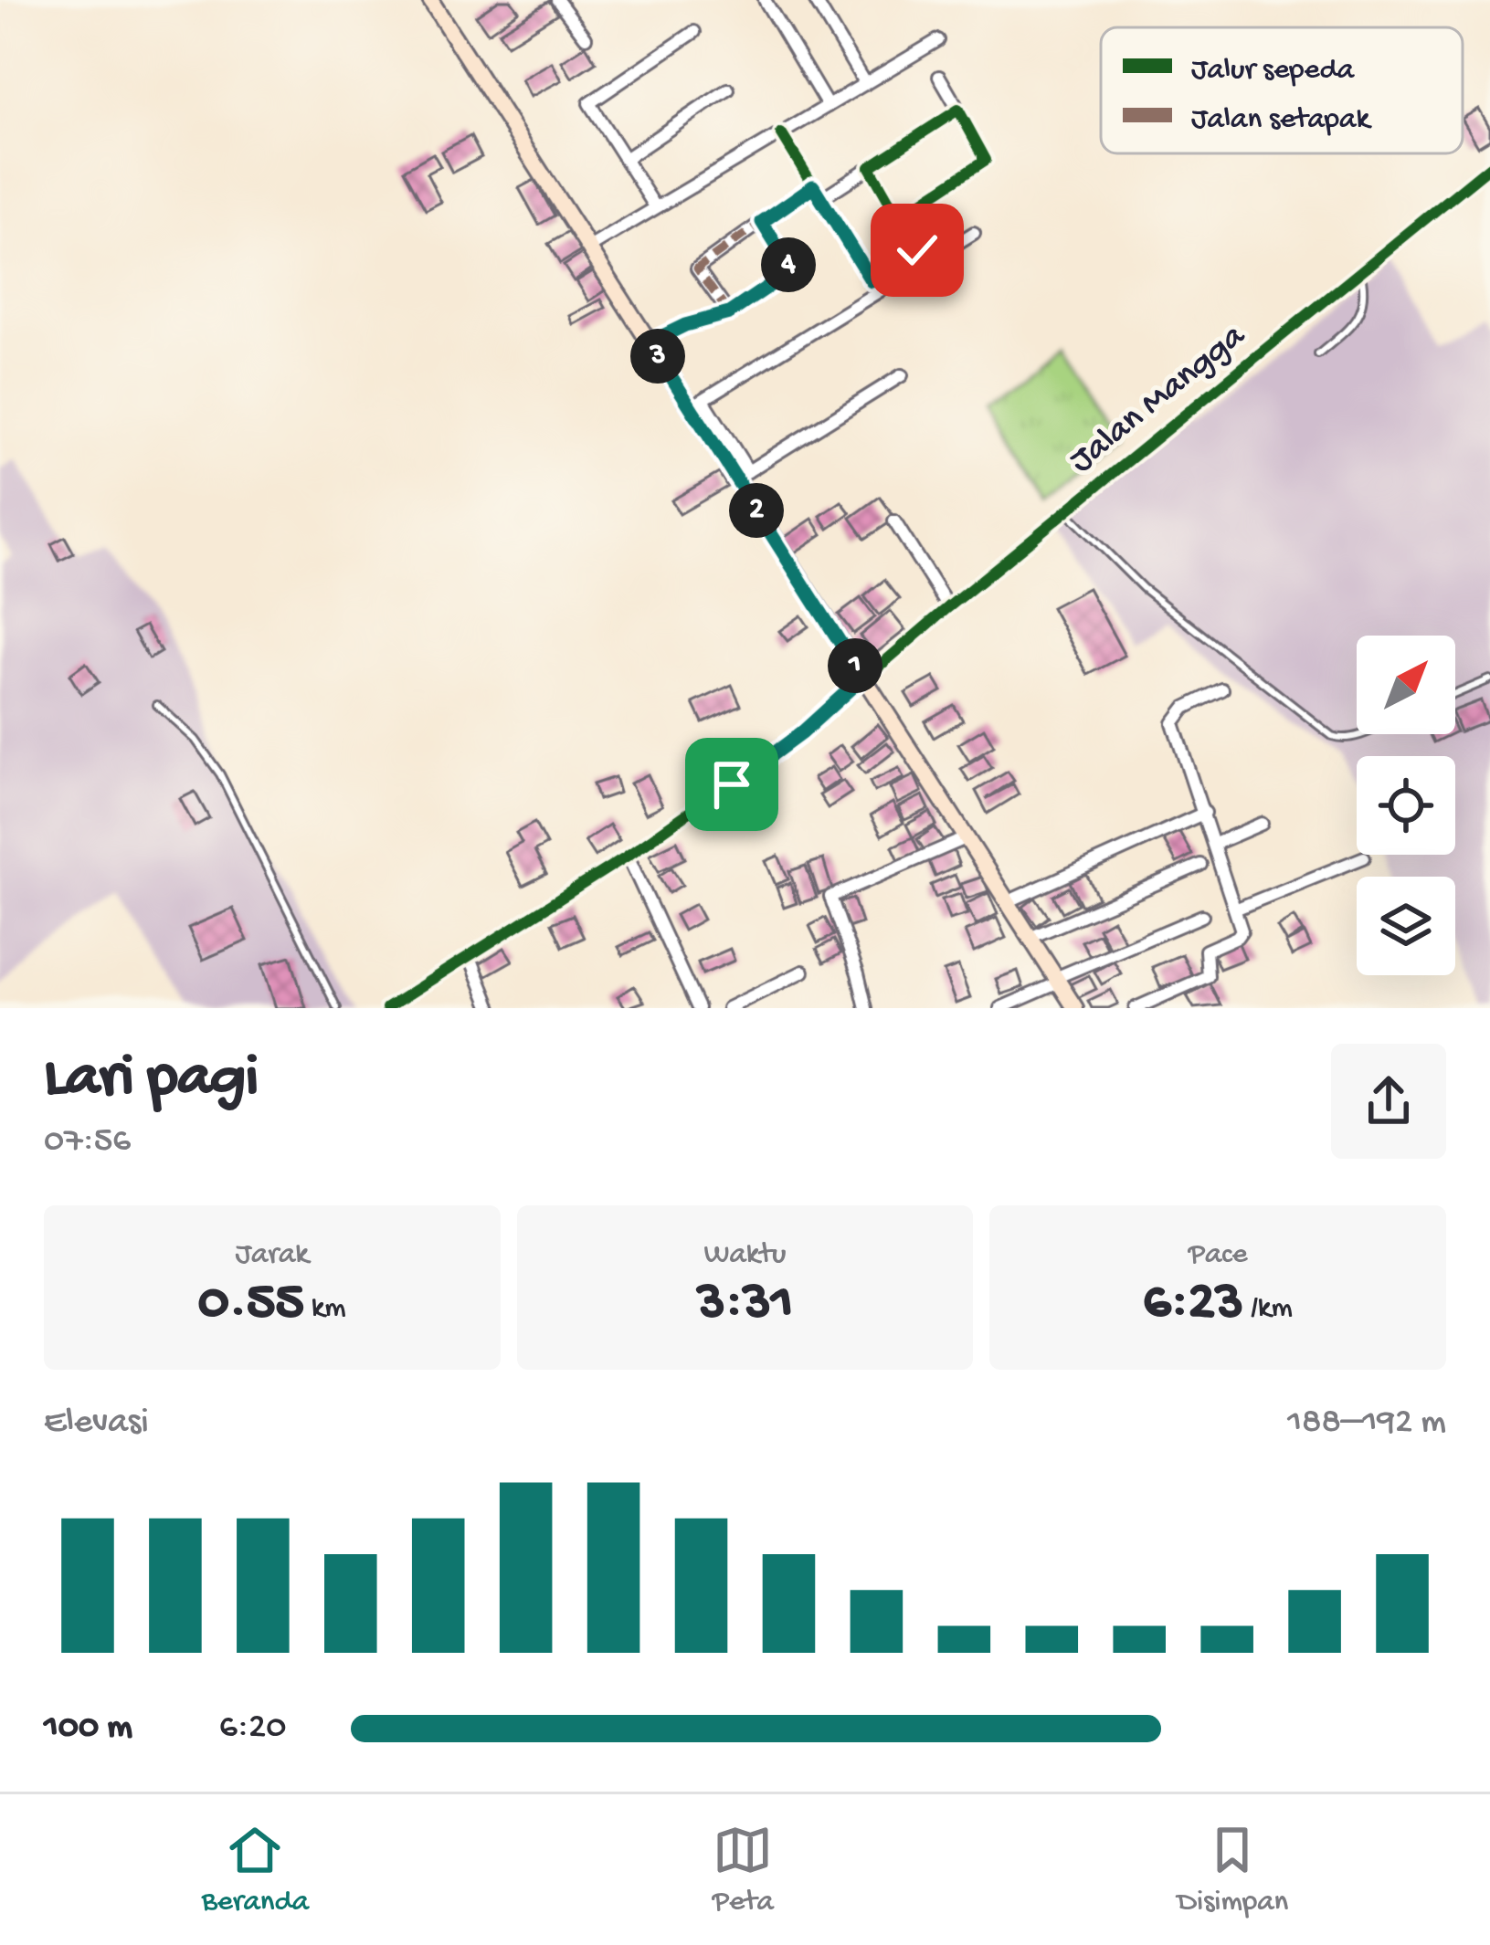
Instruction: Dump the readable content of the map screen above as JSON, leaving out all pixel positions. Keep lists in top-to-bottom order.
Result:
{
  "streets": {
    "street": ["Jalan Mangga"]
  },
  "legend": ["Jalur sepeda", "Jalan setapak"],
  "north": "top right",
  "page": {
    "pins": [
      "4",
      "3",
      "2",
      "1"
    ],
    "heading": ["Lari pagi", "07:56"],
    "stats": [
      ["Jarak", "0.55 km"],
      ["Waktu", "3:31"],
      ["Pace", "6:23 /km"]
    ],
    "chart": ["Elevasi", "188–192 m"],
    "list": [
      {
        "name": "100 m",
        "note": "6:20"
      }
    ],
    "tabs": ["Beranda", "Peta", "Disimpan"]
  }
}
